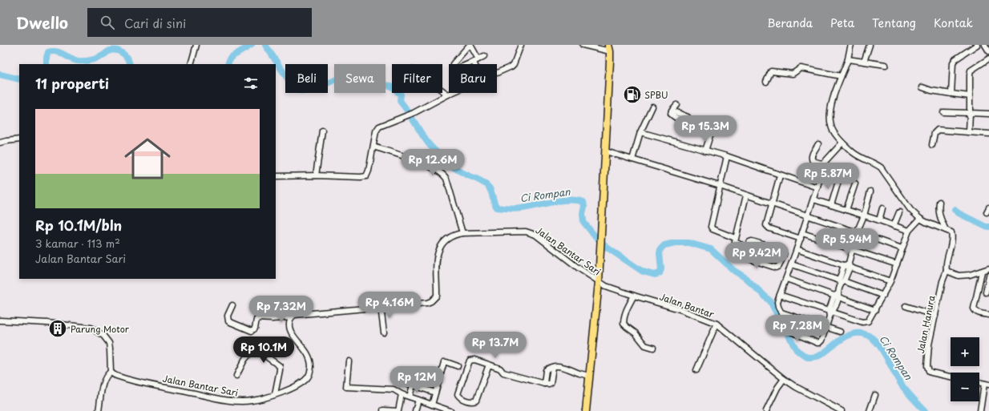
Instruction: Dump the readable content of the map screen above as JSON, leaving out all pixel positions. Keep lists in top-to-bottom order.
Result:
{
  "streets": {
    "street": ["Jalan Bantar Sari", "Jalan Bantar", "Jalan Hanura"]
  },
  "crossings": [
    ["Jalan Bantar Sari", "Jalan Bantar"]
  ],
  "water": ["Ci Rompan"],
  "places": {
    "fuel station": ["SPBU"],
    "building": ["Parung Motor"]
  },
  "page": {
    "header": "Dwello",
    "search": "Cari di sini",
    "nav": [
      "Beranda",
      "Peta",
      "Tentang",
      "Kontak"
    ],
    "chip": [
      "Beli",
      "Sewa",
      "Filter",
      "Baru"
    ],
    "heading": "11 properti",
    "list": [
      {
        "name": "Rp 10.1M/bln",
        "note": "3 kamar · 113 m² · Jalan Bantar Sari"
      }
    ],
    "price": [
      "Rp 15.3M",
      "Rp 12.6M",
      "Rp 5.87M",
      "Rp 5.94M",
      "Rp 9.42M",
      "Rp 4.16M",
      "Rp 7.32M",
      "Rp 7.28M",
      "Rp 13.7M",
      "Rp 10.1M",
      "Rp 12M"
    ],
    "map_buttons": ["+", "−"]
  }
}
